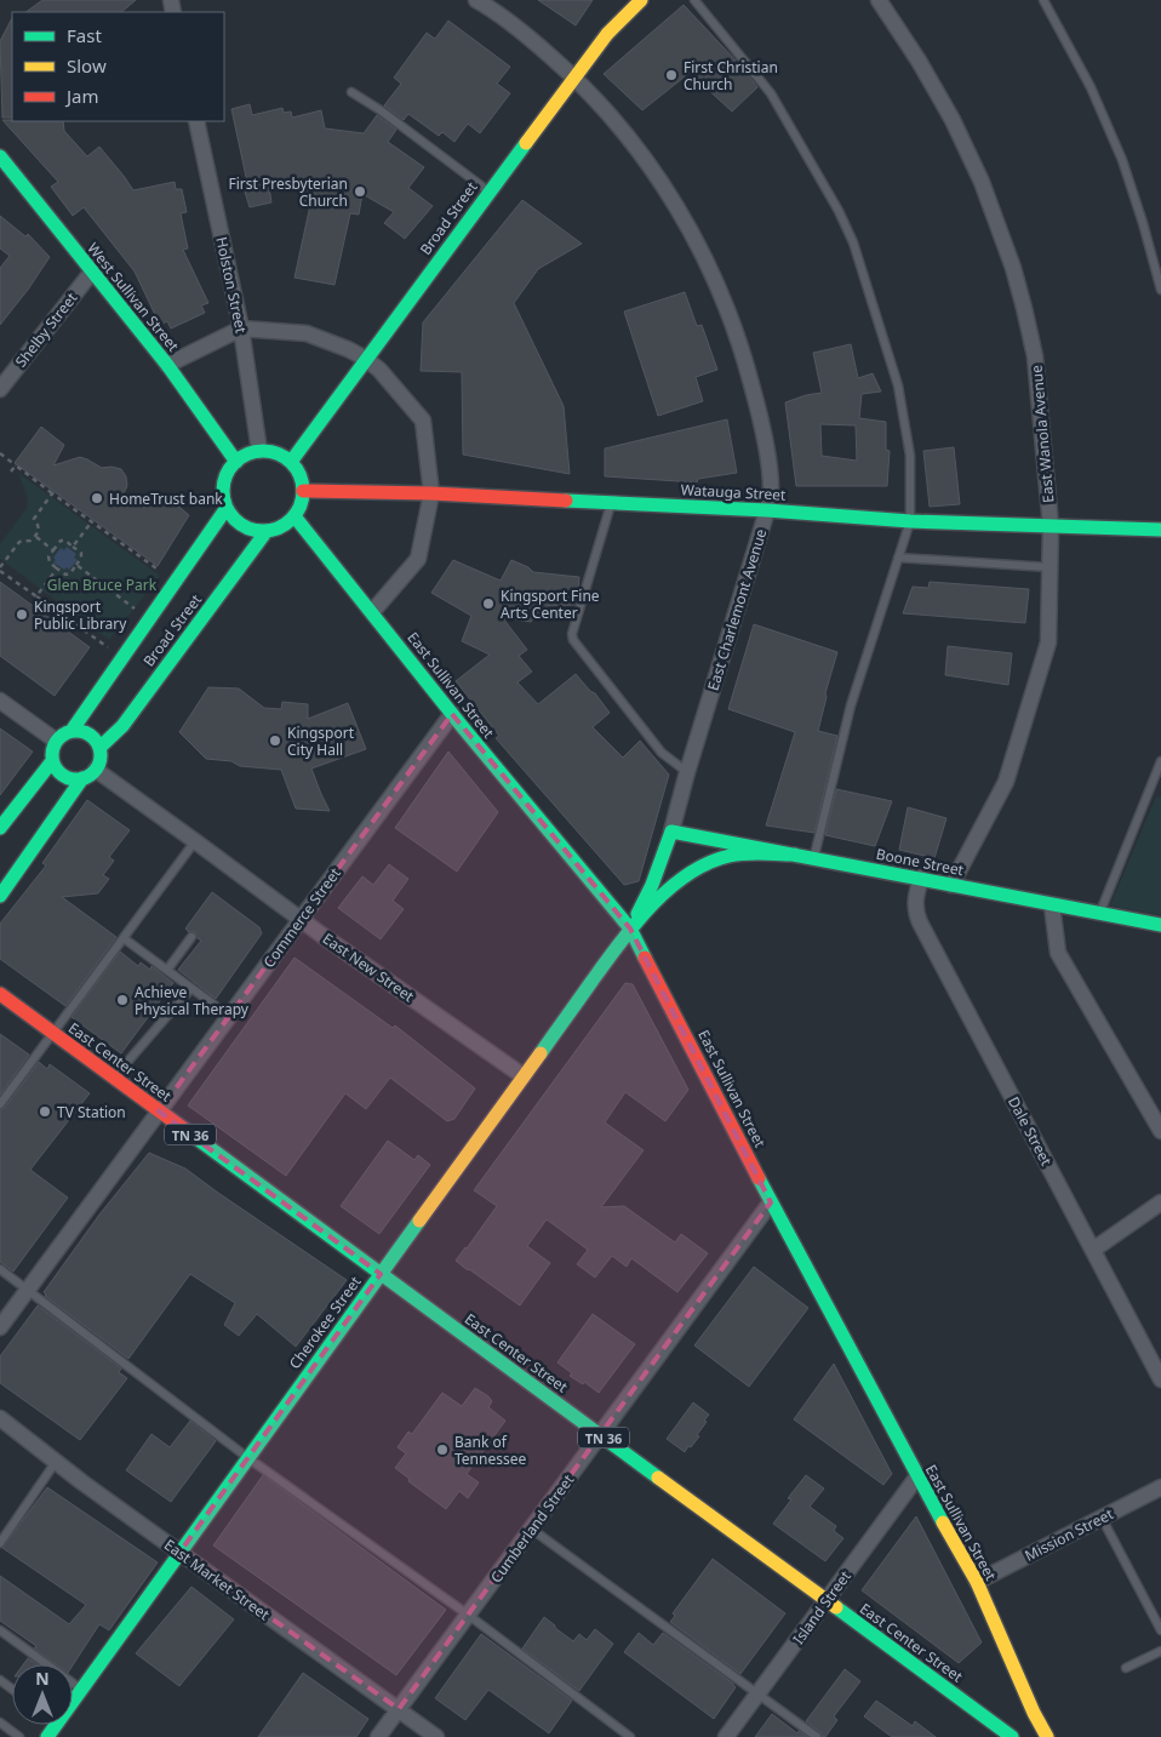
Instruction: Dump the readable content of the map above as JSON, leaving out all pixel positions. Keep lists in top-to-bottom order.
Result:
{
  "streets": {
    "street": [
      "Broad Street",
      "Holston Street",
      "West Sullivan Street",
      "Shelby Street",
      "East Wanola Avenue",
      "Watauga Street",
      "East Charlemont Avenue",
      "East Sullivan Street",
      "Boone Street",
      "Commerce Street",
      "East New Street",
      "East Center Street",
      "Dale Street",
      "TN 36",
      "Cherokee Street",
      "Cumberland Street",
      "Mission Street",
      "East Market Street",
      "Island Street"
    ]
  },
  "crossings": [
    ["Broad Street", "Holston Street"],
    ["Broad Street", "West Sullivan Street"],
    ["Broad Street", "Watauga Street"],
    ["Broad Street", "East Charlemont Avenue"],
    ["Broad Street", "East Sullivan Street"],
    ["Broad Street", "East New Street"],
    ["Holston Street", "West Sullivan Street"],
    ["Holston Street", "Watauga Street"],
    ["Holston Street", "East Sullivan Street"],
    ["West Sullivan Street", "Shelby Street"],
    ["West Sullivan Street", "Watauga Street"],
    ["West Sullivan Street", "East Sullivan Street"],
    ["East Wanola Avenue", "Watauga Street"],
    ["East Wanola Avenue", "Boone Street"],
    ["Watauga Street", "East Charlemont Avenue"],
    ["Watauga Street", "East Sullivan Street"],
    ["East Charlemont Avenue", "East Sullivan Street"],
    ["East Charlemont Avenue", "Boone Street"],
    ["East Charlemont Avenue", "Cherokee Street"],
    ["East Sullivan Street", "Commerce Street"],
    ["East Sullivan Street", "Cherokee Street"],
    ["East Sullivan Street", "Cumberland Street"],
    ["East Sullivan Street", "Mission Street"],
    ["East Sullivan Street", "Island Street"],
    ["Boone Street", "Dale Street"],
    ["Commerce Street", "East New Street"],
    ["Commerce Street", "East Center Street"],
    ["East New Street", "Cherokee Street"],
    ["East Center Street", "Cherokee Street"],
    ["East Center Street", "Cumberland Street"],
    ["East Center Street", "Island Street"],
    ["Cherokee Street", "East Market Street"],
    ["Cumberland Street", "East Market Street"]
  ],
  "parks": ["Glen Bruce Park"],
  "places": [
    "First Christian Church",
    "First Presbyterian Church",
    "HomeTrust bank",
    "Kingsport Fine Arts Center",
    "Kingsport Public Library",
    "Kingsport City Hall",
    "Achieve Physical Therapy",
    "TV Station",
    "Bank of Tennessee"
  ],
  "legend": ["Fast", "Slow", "Jam"],
  "north": "top"
}
